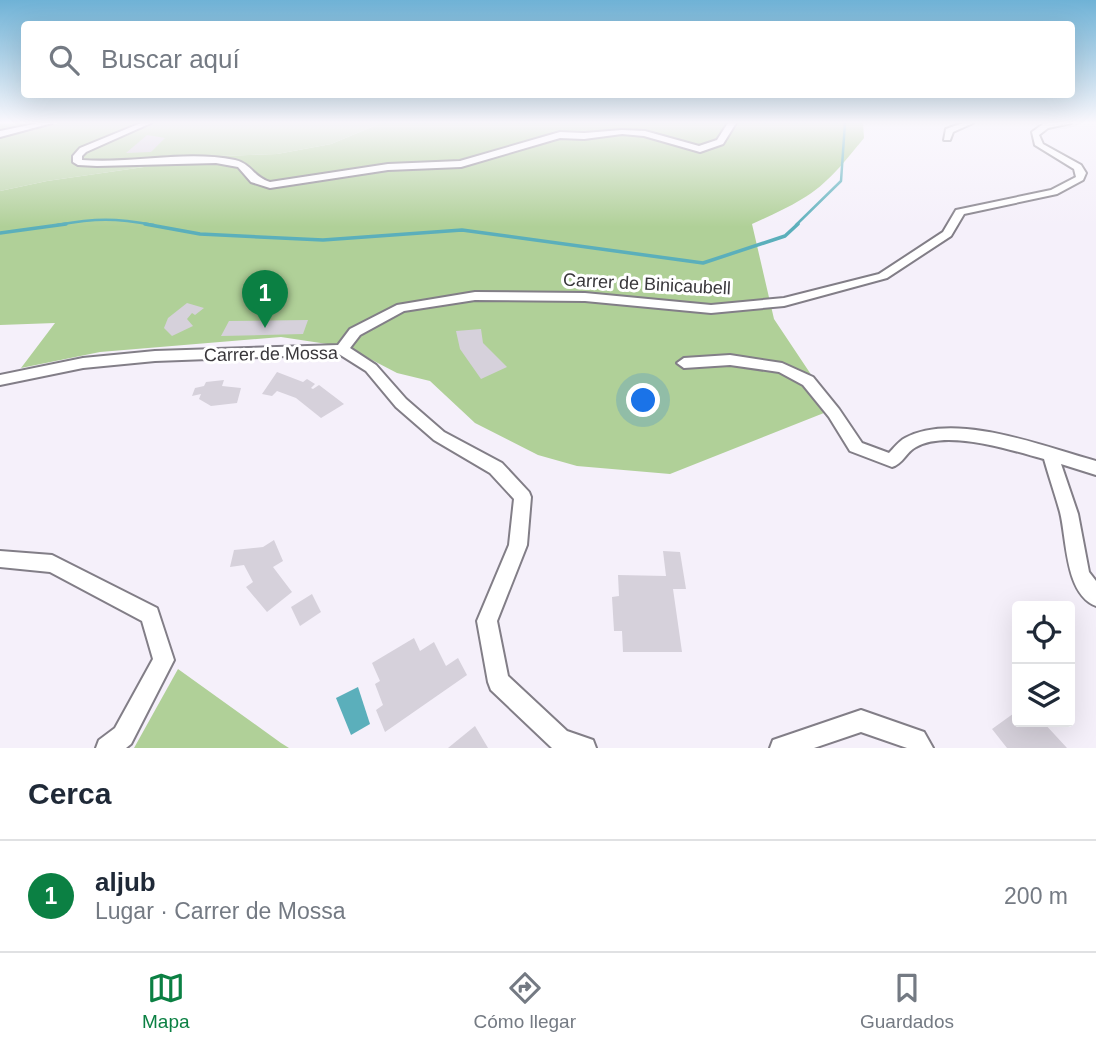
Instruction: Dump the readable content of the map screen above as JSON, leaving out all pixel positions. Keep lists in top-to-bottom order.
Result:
{
  "streets": {
    "street": ["Carrer de Binicaubell", "Carrer de Mossa"]
  },
  "crossings": [
    ["Carrer de Binicaubell", "Carrer de Mossa"]
  ],
  "page": {
    "search": "Buscar aquí",
    "pins": "1",
    "heading": "Cerca",
    "list": [
      {
        "mark": "1",
        "name": "aljub",
        "note": "Lugar · Carrer de Mossa",
        "value": "200 m"
      }
    ],
    "nav": ["Mapa", "Cómo llegar", "Guardados"]
  }
}
